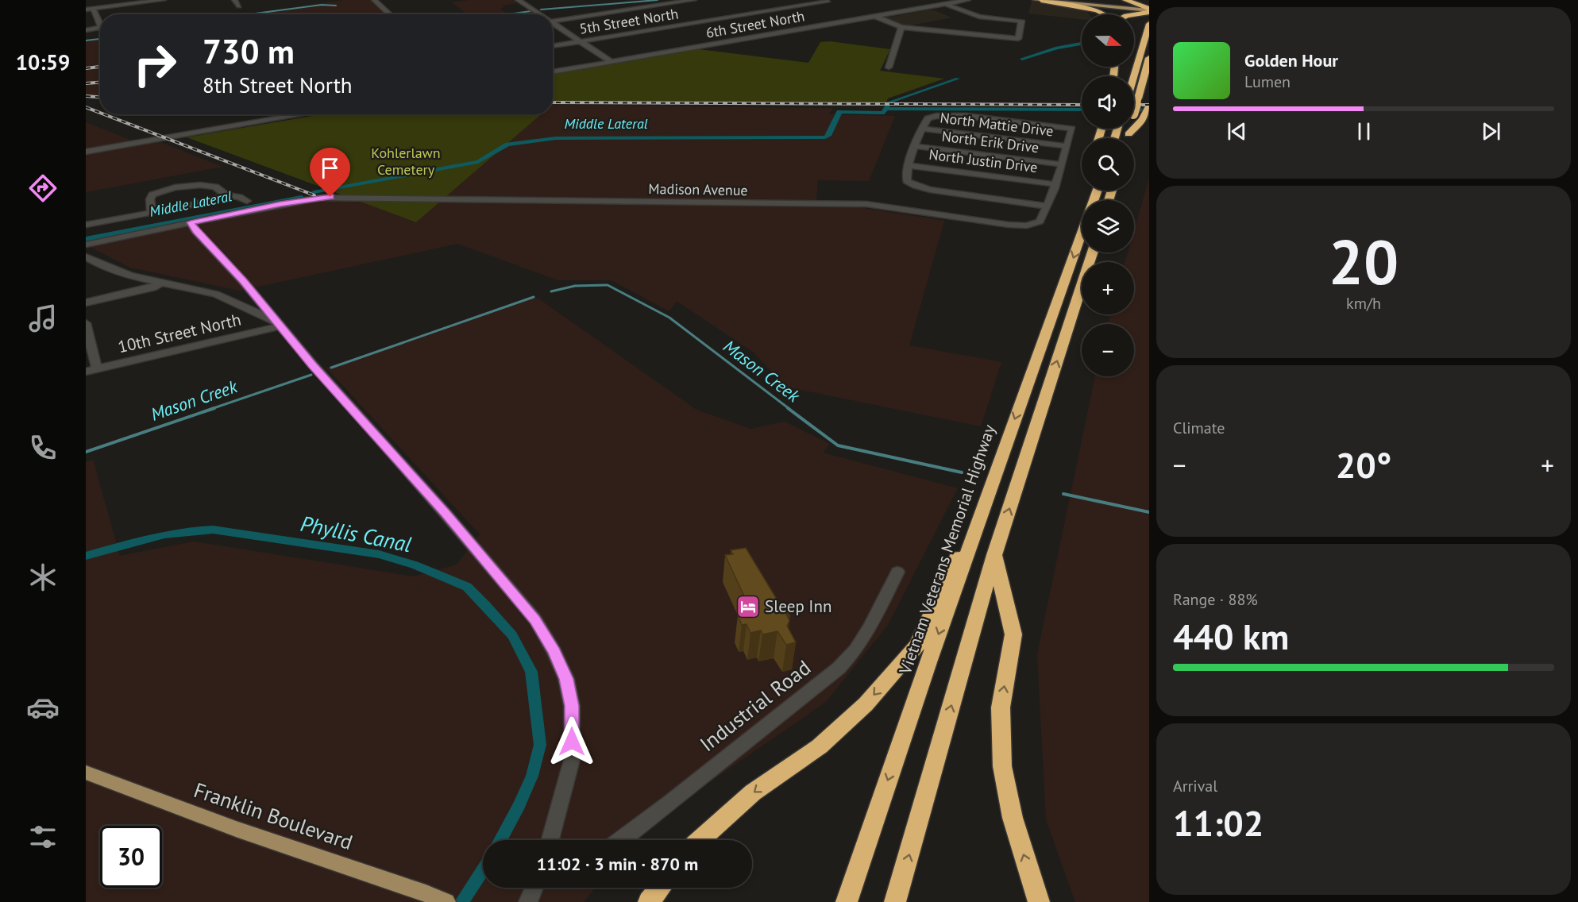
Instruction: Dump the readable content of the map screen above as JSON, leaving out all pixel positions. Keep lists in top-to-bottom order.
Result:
{
  "streets": {
    "highway": ["Vietnam Veterans Memorial Highway"],
    "main road": ["Franklin Boulevard"],
    "street": [
      "5th Street North",
      "6th Street North",
      "North Mattie Drive",
      "North Erik Drive",
      "North Justin Drive",
      "Madison Avenue",
      "10th Street North",
      "Industrial Road"
    ]
  },
  "water": ["Middle Lateral", "Mason Creek", "Phyllis Canal"],
  "parks": ["Kohlerlawn Cemetery"],
  "places": {
    "hotel": ["Sleep Inn"]
  },
  "north": "right",
  "page": {
    "tabs": "10:59",
    "map_buttons": ["+", "−"],
    "turn": ["730 m", "8th Street North"],
    "song": ["Golden Hour", "Lumen"],
    "tile": [
      ["20", "km/h"],
      "Climate",
      ["Range · 88%", "440 km"],
      ["Arrival", "11:02"]
    ],
    "heat": ["−", "20°", "+"],
    "limit": "30",
    "trip": "11:02 · 3 min · 870 m"
  }
}
